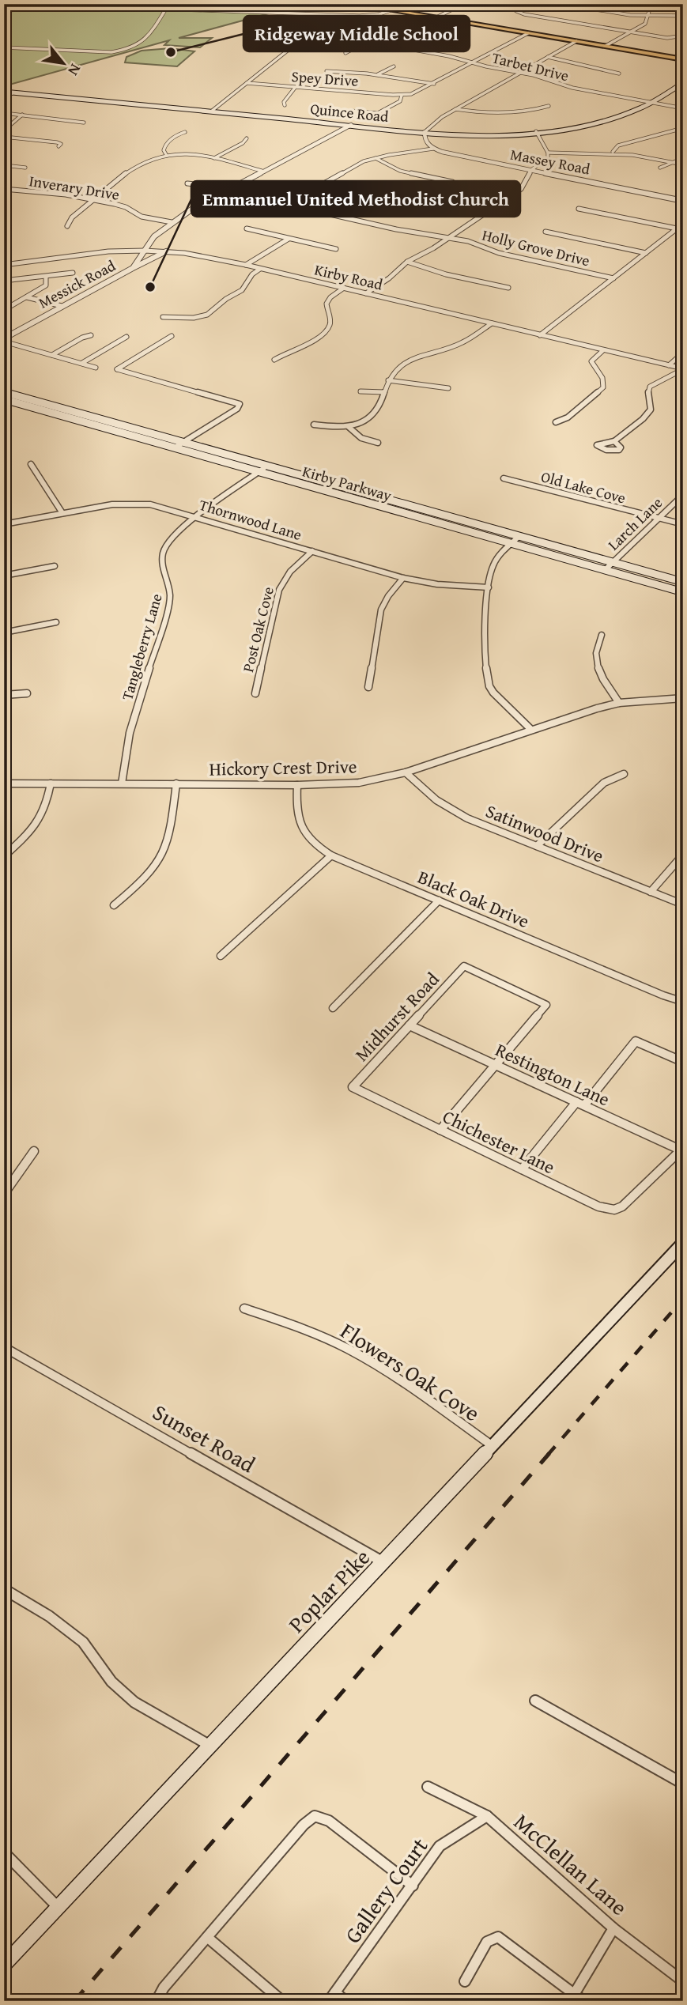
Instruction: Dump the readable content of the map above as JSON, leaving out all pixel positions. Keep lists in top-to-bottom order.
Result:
{
  "streets": {
    "main road": ["Quince Road", "Kirby Parkway", "Poplar Pike"],
    "street": [
      "Tarbet Drive",
      "Spey Drive",
      "Massey Road",
      "Inverary Drive",
      "Holly Grove Drive",
      "Kirby Road",
      "Messick Road",
      "Old Lake Cove",
      "Thornwood Lane",
      "Larch Lane",
      "Post Oak Cove",
      "Tangleberry Lane",
      "Hickory Crest Drive",
      "Satinwood Drive",
      "Black Oak Drive",
      "Midhurst Road",
      "Restington Lane",
      "Chichester Lane",
      "Flowers Oak Cove",
      "Sunset Road",
      "McClellan Lane",
      "Gallery Court"
    ]
  },
  "crossings": [
    ["Tarbet Drive", "Quince Road"],
    ["Quince Road", "Messick Road"],
    ["Inverary Drive", "Messick Road"],
    ["Kirby Road", "Messick Road"],
    ["Kirby Parkway", "Larch Lane"],
    ["Kirby Parkway", "Tangleberry Lane"],
    ["Old Lake Cove", "Larch Lane"],
    ["Thornwood Lane", "Post Oak Cove"],
    ["Thornwood Lane", "Tangleberry Lane"],
    ["Tangleberry Lane", "Hickory Crest Drive"],
    ["Hickory Crest Drive", "Satinwood Drive"],
    ["Hickory Crest Drive", "Black Oak Drive"],
    ["Midhurst Road", "Restington Lane"],
    ["Midhurst Road", "Chichester Lane"],
    ["Restington Lane", "Chichester Lane"],
    ["Flowers Oak Cove", "Poplar Pike"],
    ["Sunset Road", "Poplar Pike"],
    ["McClellan Lane", "Gallery Court"]
  ],
  "places": ["Ridgeway Middle School", "Emmanuel United Methodist Church"],
  "north": "bottom right"
}
